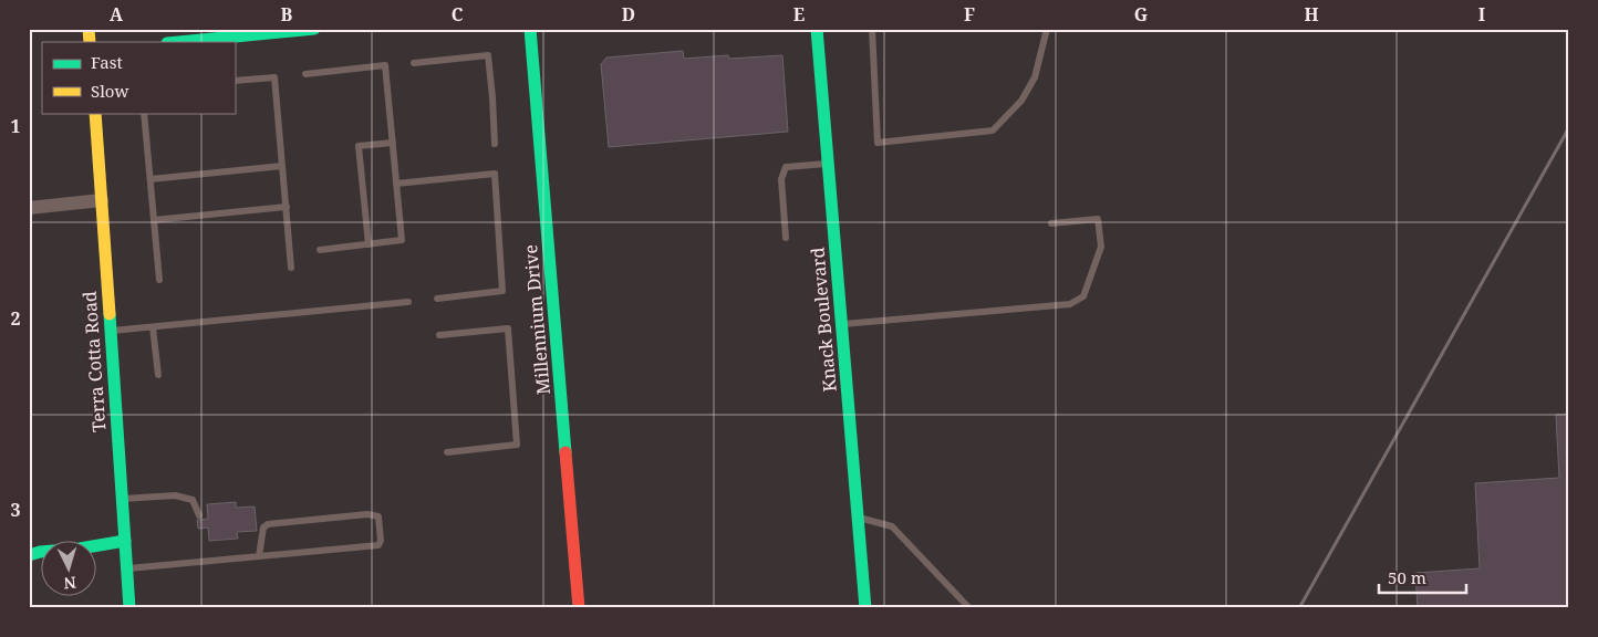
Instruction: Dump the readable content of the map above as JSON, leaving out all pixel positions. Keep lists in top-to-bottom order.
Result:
{
  "streets": {
    "street": ["Millennium Drive", "Knack Boulevard", "Terra Cotta Road"]
  },
  "legend": ["Fast", "Slow"],
  "scale_bar": "50 m",
  "north": "bottom",
  "grid": {
    "columns": [
      "A",
      "B",
      "C",
      "D",
      "E",
      "F",
      "G",
      "H",
      "I"
    ],
    "rows": ["1", "2", "3"]
  }
}
